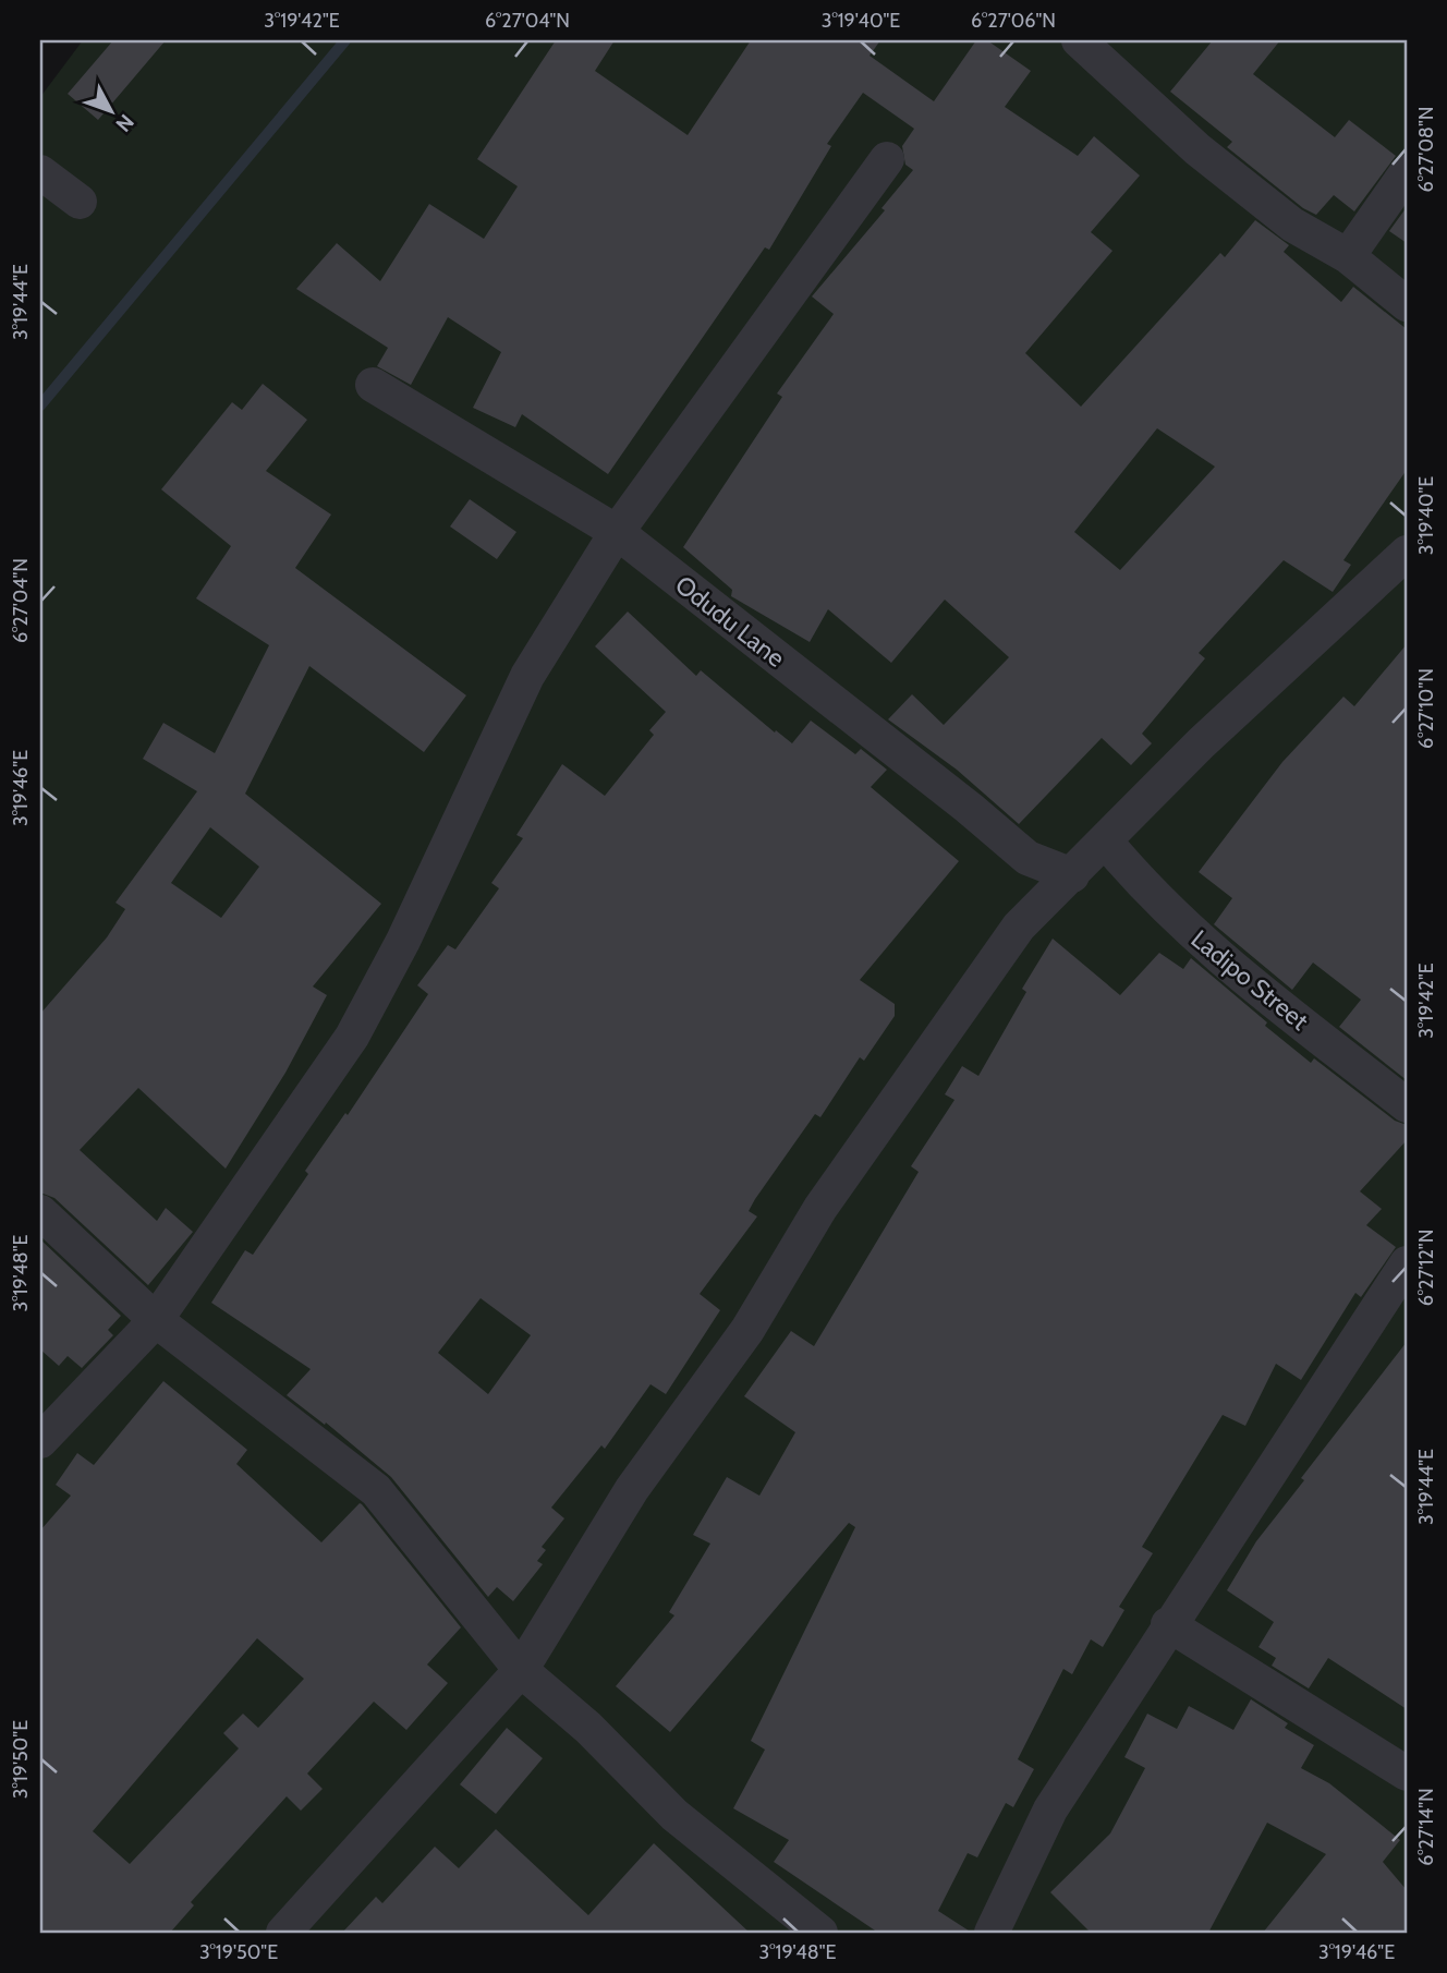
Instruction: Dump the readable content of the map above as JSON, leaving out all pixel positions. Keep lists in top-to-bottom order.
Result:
{
  "streets": {
    "street": ["Odudu Lane", "Ladipo Street"]
  },
  "north": "bottom right",
  "coordinates": [
    "3°19'42\"E",
    "6°27'04\"N",
    "3°19'40\"E",
    "6°27'06\"N",
    "6°27'08\"N",
    "3°19'44\"E",
    "6°27'10\"N",
    "3°19'46\"E",
    "6°27'12\"N",
    "3°19'48\"E",
    "3°19'50\"E",
    "6°27'14\"N"
  ]
}
